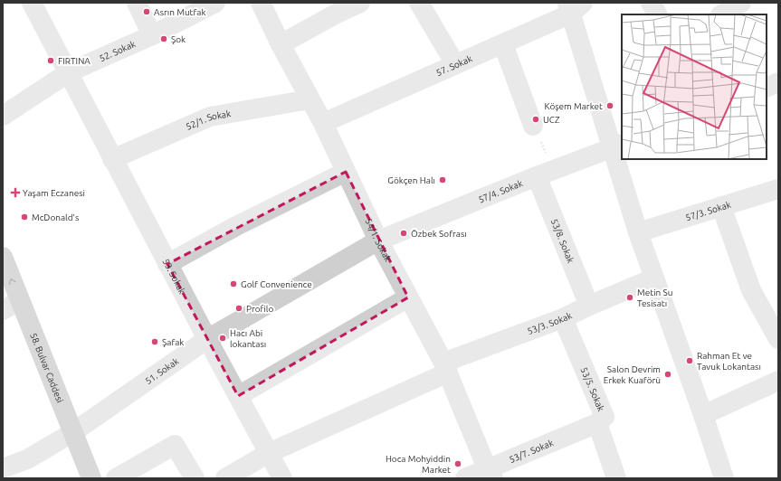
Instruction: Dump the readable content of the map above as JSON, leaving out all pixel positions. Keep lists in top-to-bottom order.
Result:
{
  "streets": {
    "main road": ["58. Bulvar Caddesi"],
    "street": [
      "52. Sokak",
      "57. Sokak",
      "52/1. Sokak",
      "57/4. Sokak",
      "57/3. Sokak",
      "54/1. Sokak",
      "53/8. Sokak",
      "53. Sokak",
      "53/3. Sokak",
      "51. Sokak",
      "53/5. Sokak",
      "53/7. Sokak"
    ]
  },
  "crossings": [
    ["52. Sokak", "53. Sokak"],
    ["57. Sokak", "54/1. Sokak"],
    ["52/1. Sokak", "54/1. Sokak"],
    ["52/1. Sokak", "53. Sokak"],
    ["57/4. Sokak", "54/1. Sokak"],
    ["57/4. Sokak", "53/8. Sokak"],
    ["57/4. Sokak", "51. Sokak"],
    ["54/1. Sokak", "53/3. Sokak"],
    ["54/1. Sokak", "51. Sokak"],
    ["54/1. Sokak", "53/7. Sokak"],
    ["53/8. Sokak", "53/3. Sokak"],
    ["53. Sokak", "53/3. Sokak"],
    ["53. Sokak", "51. Sokak"],
    ["53/3. Sokak", "53/5. Sokak"],
    ["58. Bulvar Caddesi", "51. Sokak"],
    ["53/5. Sokak", "53/7. Sokak"]
  ],
  "places": {
    "other": [
      "Asrın Mutfak",
      "Şok",
      "FIRTINA",
      "Köşem Market",
      "UCZ",
      "Gökçen Halı",
      "McDonald's",
      "Özbek Sofrası",
      "Golf Convenience",
      "Metin Su Tesisatı",
      "Profilo",
      "Hacı Abi lokantası",
      "Şafak",
      "Rahman Et ve Tavuk Lokantası",
      "Salon Devrim Erkek Kuaförü",
      "Hoca Mohyiddin Market"
    ],
    "health": ["Yaşam Eczanesi"]
  }
}
